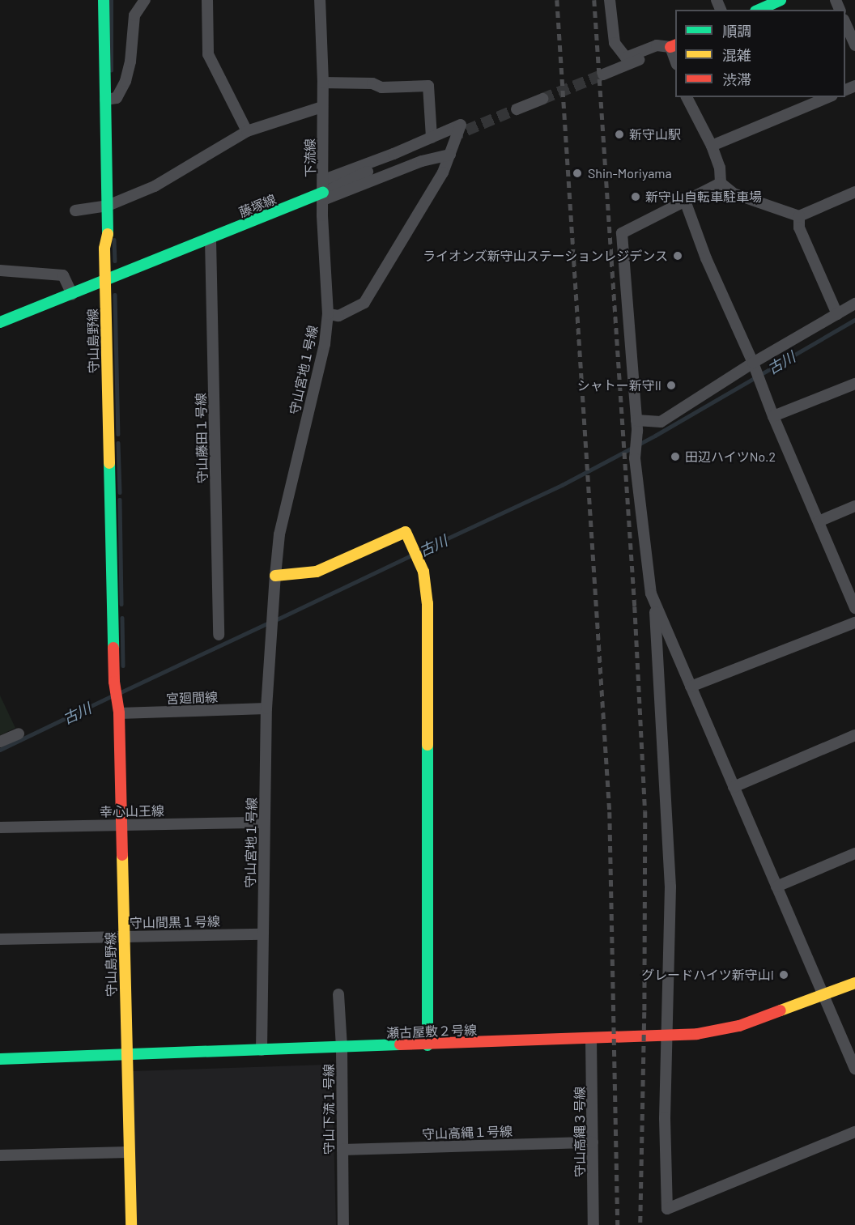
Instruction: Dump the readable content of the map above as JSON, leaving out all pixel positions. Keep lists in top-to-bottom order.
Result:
{
  "streets": {
    "street": [
      "下流線",
      "藤塚線",
      "守山島野線",
      "守山宮地１号線",
      "守山藤田１号線",
      "宮廻間線",
      "幸心山王線",
      "守山間黒１号線",
      "瀬古屋敷２号線",
      "守山下流１号線",
      "守山高縄３号線",
      "守山高縄１号線"
    ]
  },
  "crossings": [
    ["下流線", "藤塚線"],
    ["下流線", "守山宮地１号線"],
    ["藤塚線", "守山島野線"],
    ["藤塚線", "守山藤田１号線"],
    ["守山島野線", "宮廻間線"],
    ["守山島野線", "幸心山王線"],
    ["守山島野線", "守山間黒１号線"],
    ["守山島野線", "瀬古屋敷２号線"],
    ["守山宮地１号線", "宮廻間線"],
    ["守山宮地１号線", "幸心山王線"],
    ["守山宮地１号線", "守山間黒１号線"],
    ["守山宮地１号線", "瀬古屋敷２号線"],
    ["瀬古屋敷２号線", "守山下流１号線"],
    ["瀬古屋敷２号線", "守山高縄３号線"],
    ["守山下流１号線", "守山高縄１号線"],
    ["守山高縄３号線", "守山高縄１号線"]
  ],
  "water": ["古川"],
  "places": [
    "新守山駅",
    "Shin-Moriyama",
    "新守山自転車駐車場",
    "ライオンズ新守山ステーションレジデンス",
    "シャトー新守II",
    "田辺ハイツNo.2",
    "グレードハイツ新守山I"
  ],
  "legend": ["順調", "混雑", "渋滞"]
}
